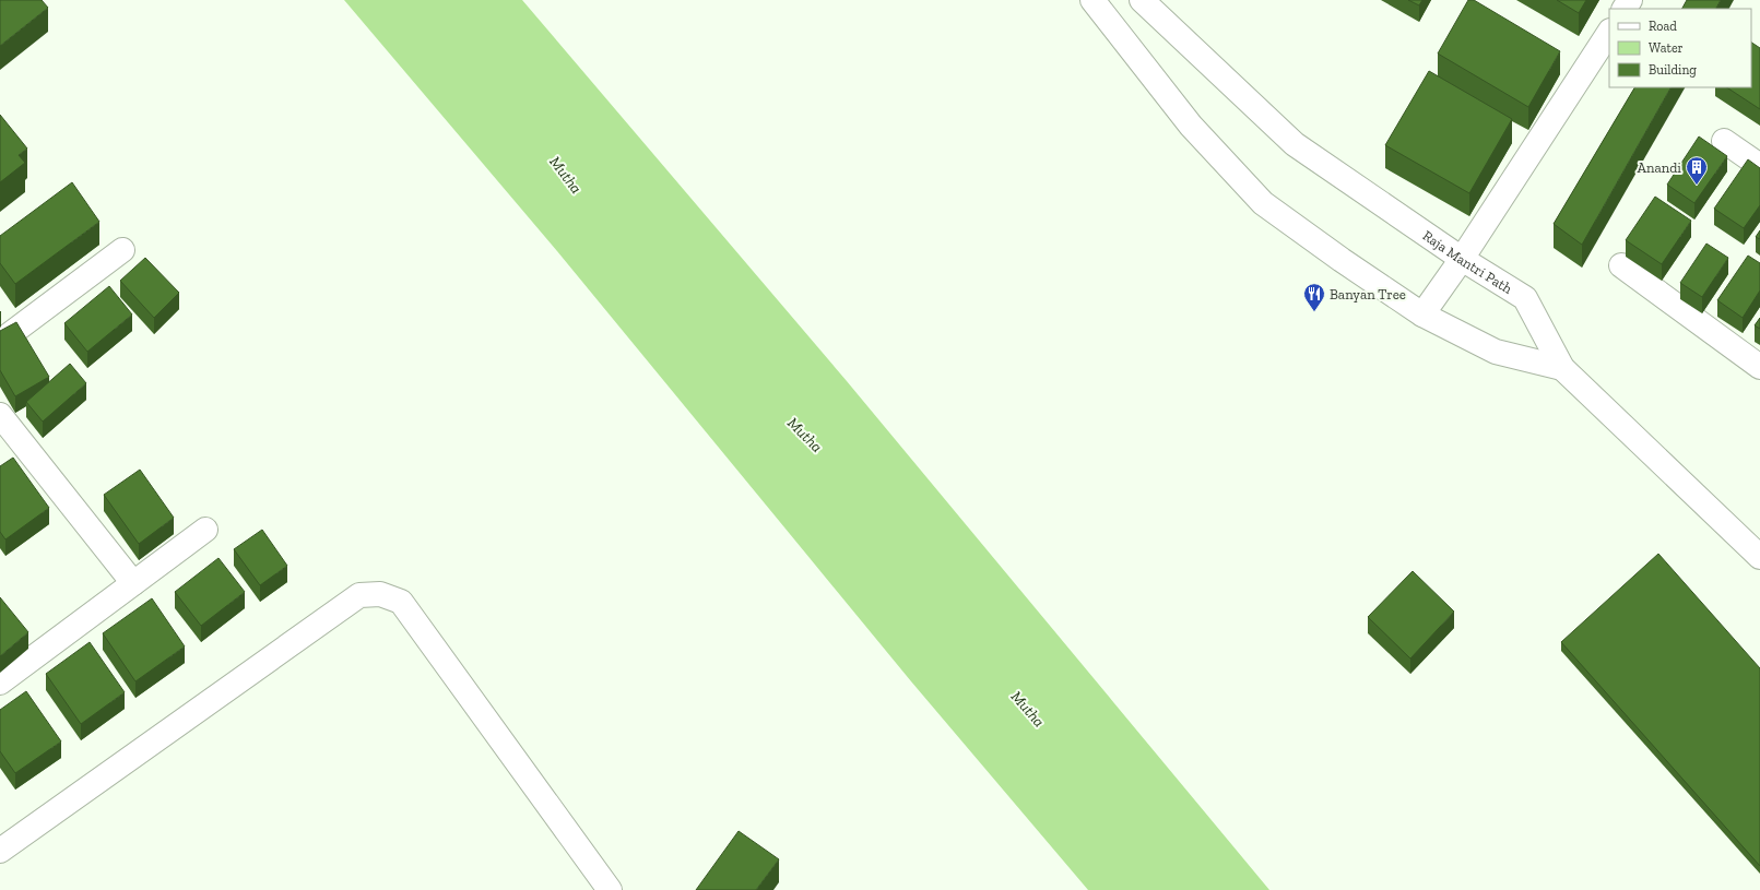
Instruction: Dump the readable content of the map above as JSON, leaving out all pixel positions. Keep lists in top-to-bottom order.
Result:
{
  "streets": {
    "main road": ["Raja Mantri Path"]
  },
  "water": ["Mutha"],
  "places": {
    "building": ["Anandi"],
    "restaurant": ["Banyan Tree"]
  },
  "legend": ["Road", "Water", "Building"]
}
